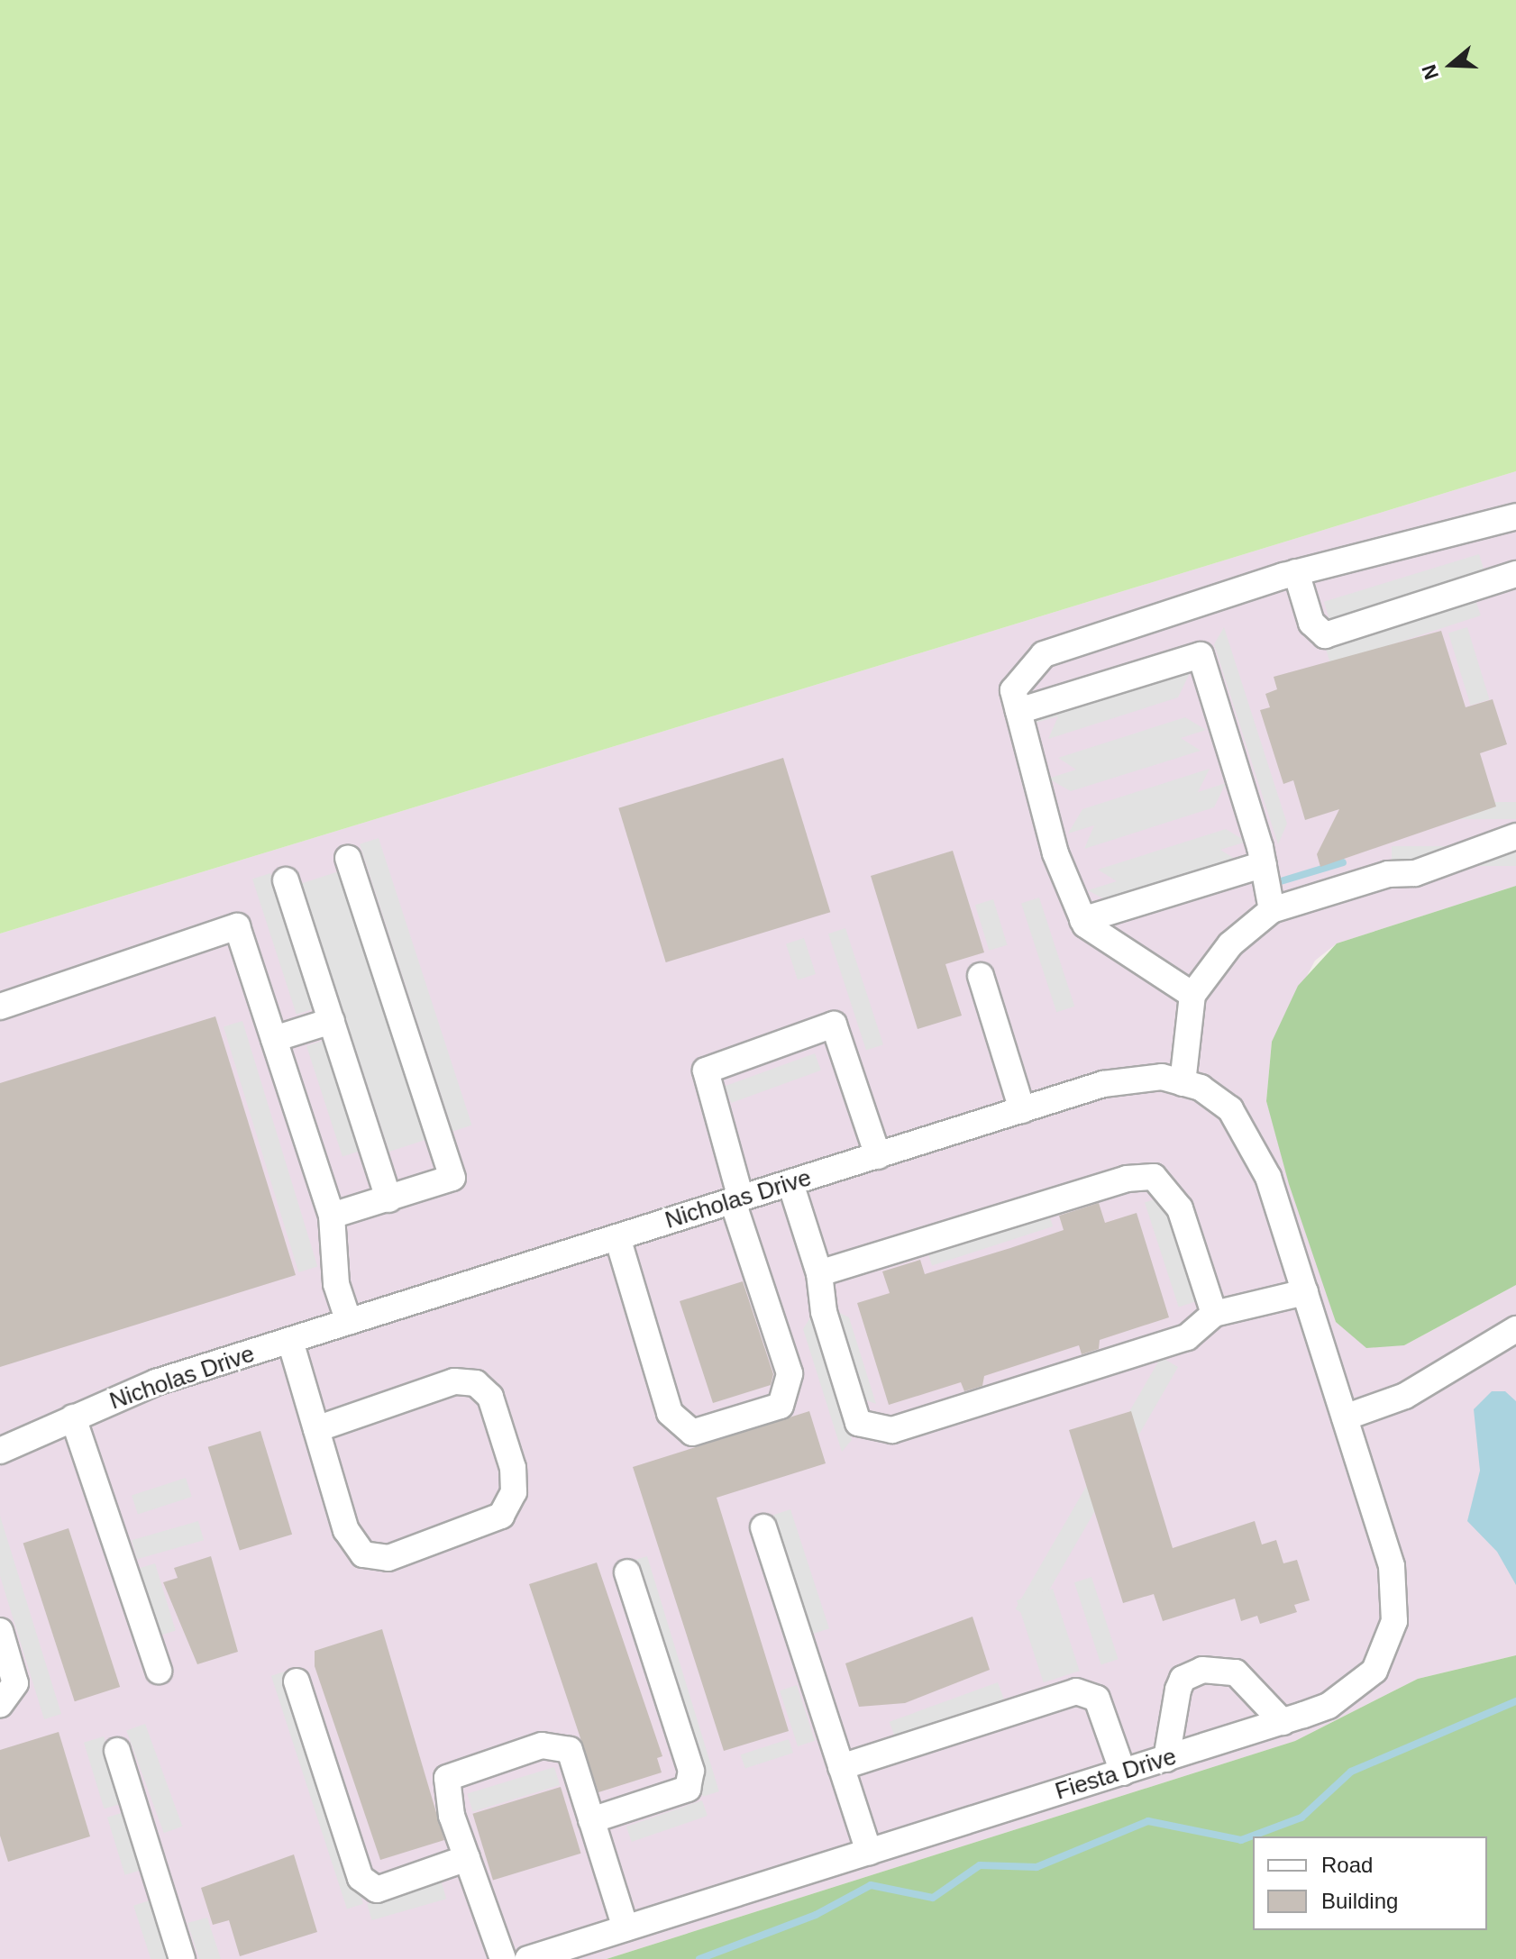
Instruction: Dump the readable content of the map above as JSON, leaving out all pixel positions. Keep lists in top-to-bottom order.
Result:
{
  "streets": {
    "street": ["Nicholas Drive", "Fiesta Drive"]
  },
  "crossings": [
    ["Nicholas Drive", "Fiesta Drive"]
  ],
  "legend": ["Road", "Building"],
  "north": "left"
}
